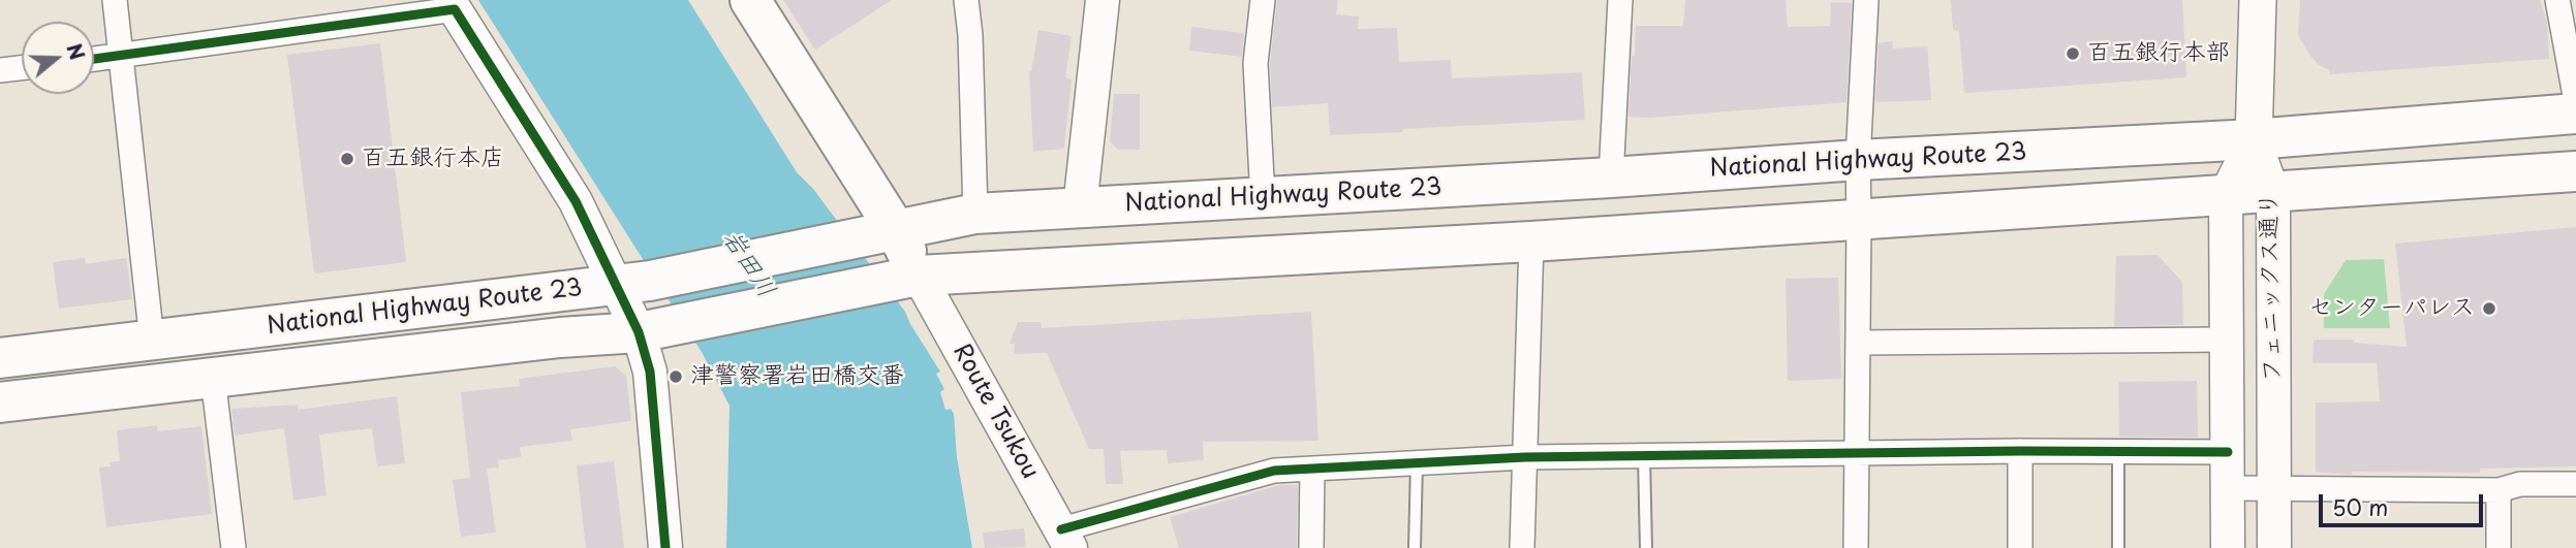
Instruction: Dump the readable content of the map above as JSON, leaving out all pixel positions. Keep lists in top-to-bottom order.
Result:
{
  "streets": {
    "highway": ["National Highway Route 23"],
    "street": ["フェニックス通り", "Route Tsukou"]
  },
  "crossings": [
    ["National Highway Route 23", "フェニックス通り"],
    ["National Highway Route 23", "Route Tsukou"]
  ],
  "water": ["岩田川"],
  "places": [
    "百五銀行本部",
    "百五銀行本店",
    "センターパレス",
    "津警察署岩田橋交番"
  ],
  "scale_bar": "50 m",
  "north": "right"
}
